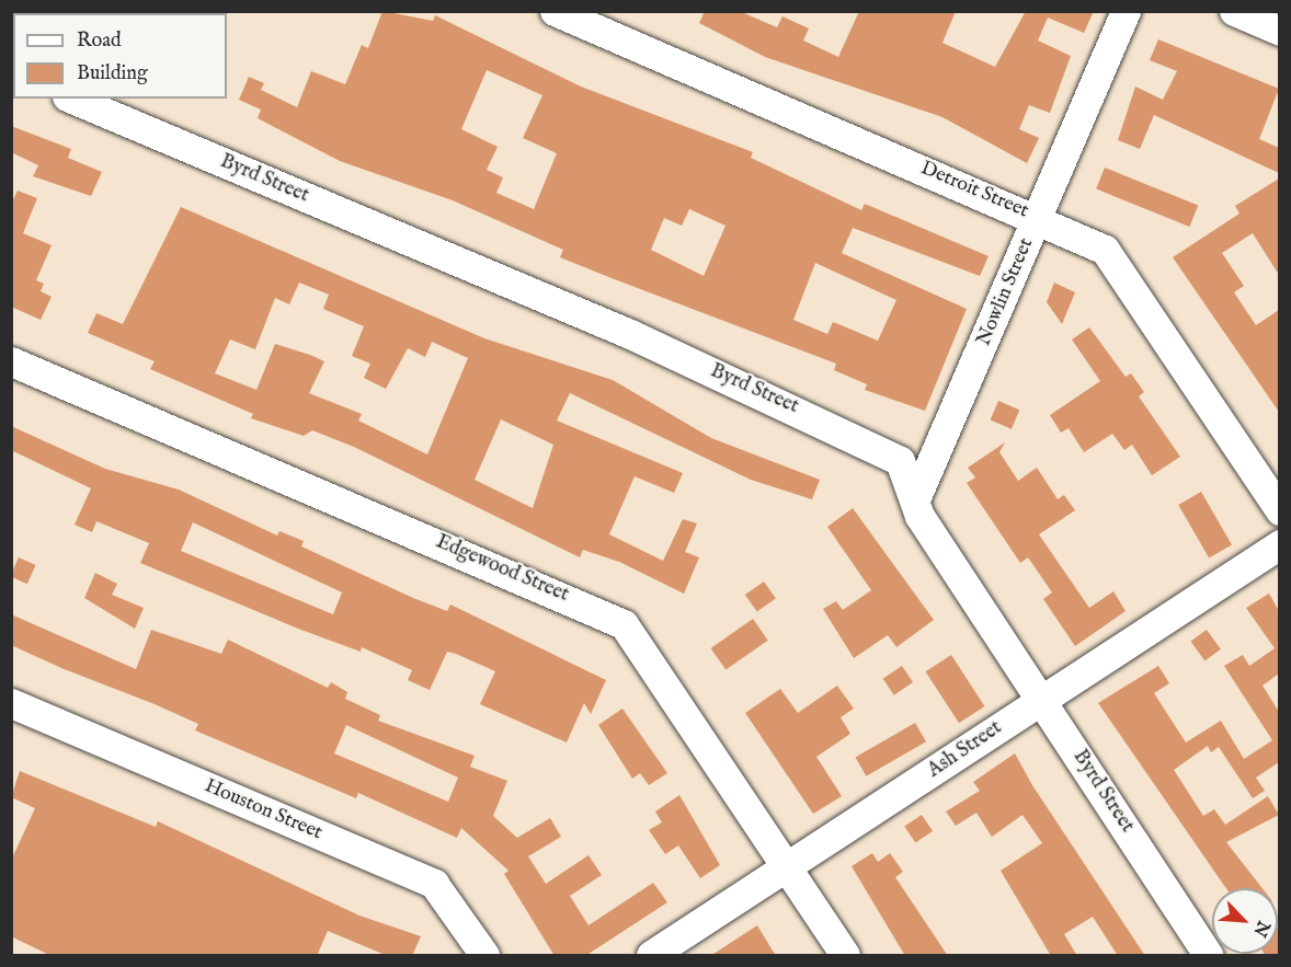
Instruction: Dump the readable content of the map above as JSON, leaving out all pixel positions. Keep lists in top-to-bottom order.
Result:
{
  "streets": {
    "street": [
      "Byrd Street",
      "Detroit Street",
      "Nowlin Street",
      "Edgewood Street",
      "Ash Street",
      "Houston Street"
    ]
  },
  "crossings": [
    ["Byrd Street", "Nowlin Street"],
    ["Byrd Street", "Ash Street"],
    ["Detroit Street", "Nowlin Street"],
    ["Edgewood Street", "Ash Street"]
  ],
  "legend": ["Road", "Building"],
  "north": "bottom right"
}
